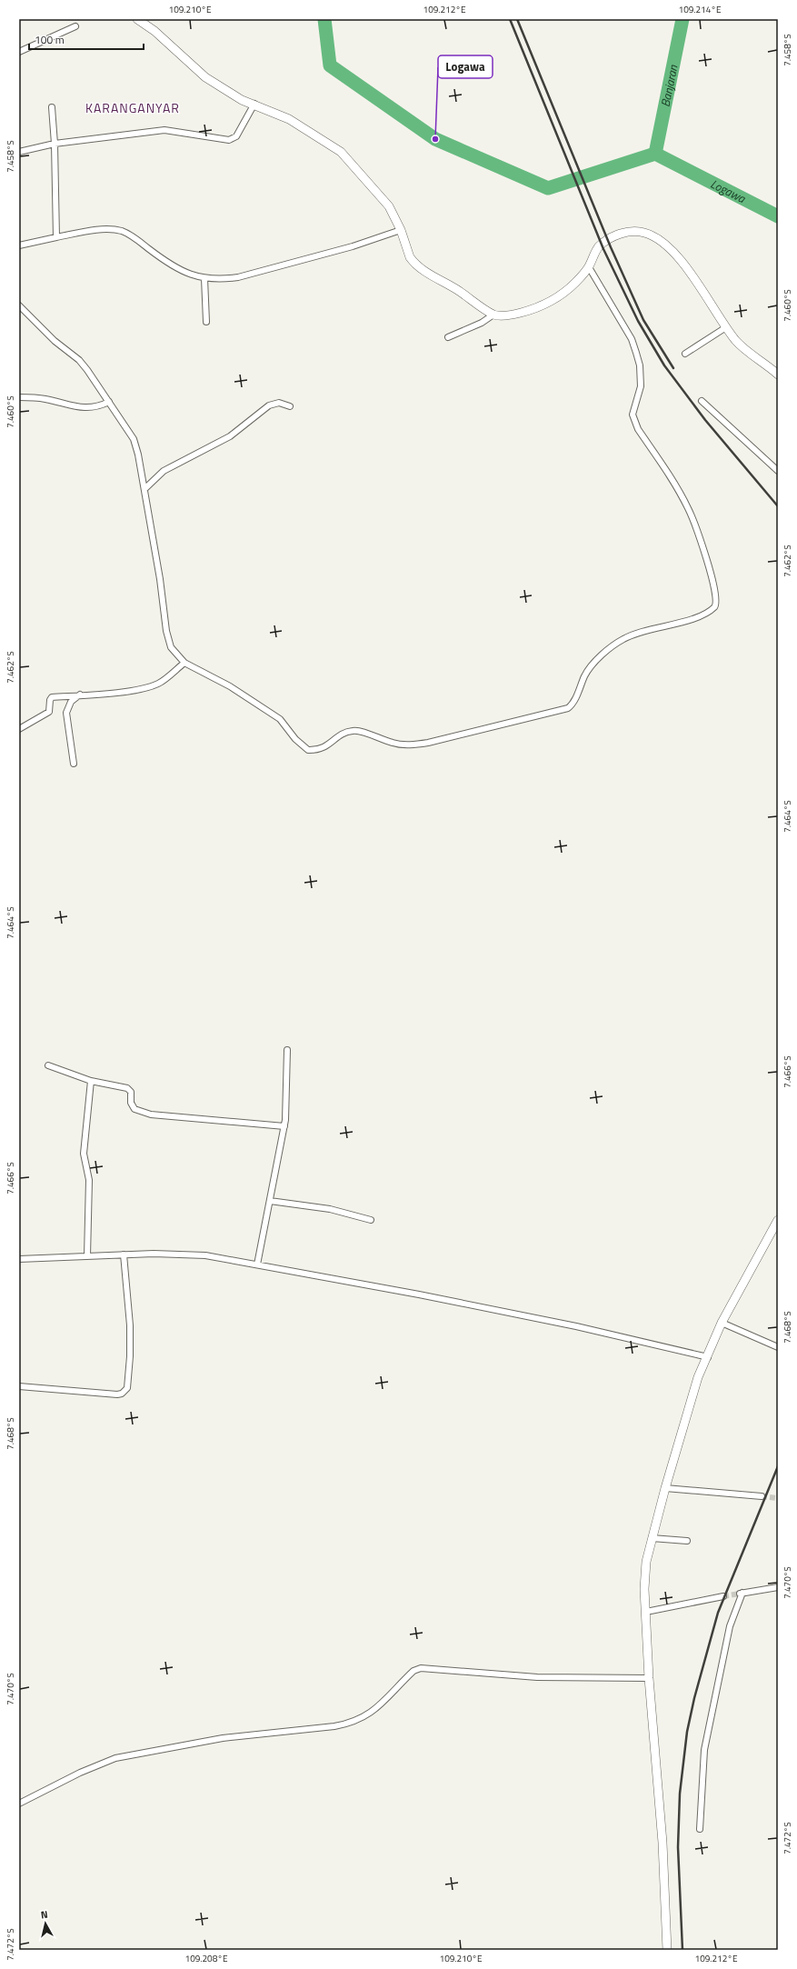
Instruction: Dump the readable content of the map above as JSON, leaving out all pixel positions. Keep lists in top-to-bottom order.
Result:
{
  "districts": ["KARANGANYAR"],
  "water": ["Banjaran", "Logawa"],
  "places": ["Logawa"],
  "scale_bar": "100 m",
  "north": "top",
  "coordinates": [
    "109.210°E",
    "109.212°E",
    "109.214°E",
    "7.458°S",
    "7.460°S",
    "7.462°S",
    "7.464°S",
    "7.466°S",
    "7.468°S",
    "7.470°S",
    "7.472°S",
    "109.208°E"
  ]
}
